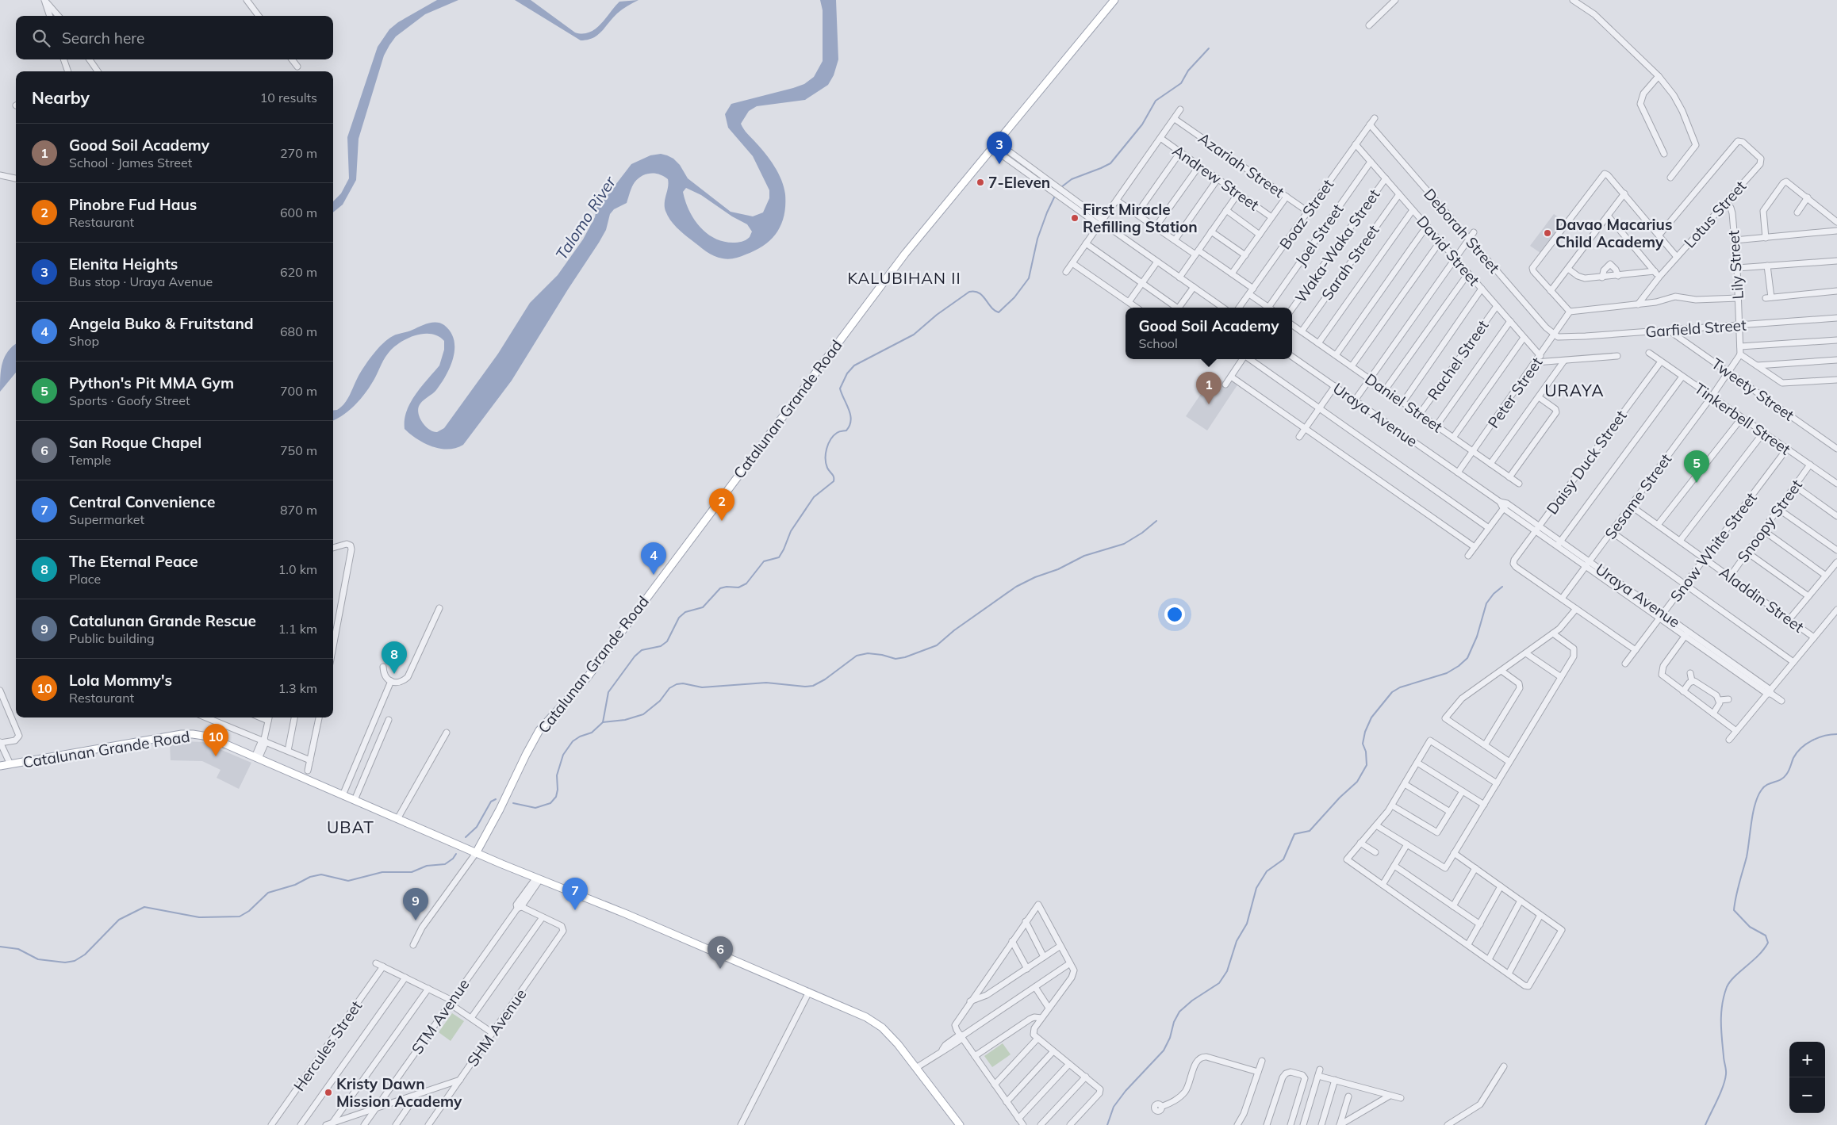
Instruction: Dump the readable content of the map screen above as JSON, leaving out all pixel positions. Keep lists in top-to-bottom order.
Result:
{
  "streets": {
    "main road": ["Catalunan Grande Road"],
    "street": [
      "Azariah Street",
      "Andrew Street",
      "Boaz Street",
      "Lotus Street",
      "Deborah Street",
      "Joel Street",
      "Waka-Waka Street",
      "David Street",
      "Sarah Street",
      "Lily Street",
      "Garfield Street",
      "Rachel Street",
      "Tweety Street",
      "Peter Street",
      "Daniel Street",
      "Uraya Avenue",
      "Tinkerbell Street",
      "Daisy Duck Street",
      "Sesame Street",
      "Snoopy Street",
      "Snow White Street",
      "Aladdin Street",
      "STM Avenue",
      "SHM Avenue",
      "Hercules Street"
    ]
  },
  "crossings": [
    ["Azariah Street", "Boaz Street"],
    ["Boaz Street", "Deborah Street"],
    ["Boaz Street", "David Street"],
    ["Lotus Street", "Lily Street"],
    ["Deborah Street", "Garfield Street"],
    ["Deborah Street", "Peter Street"],
    ["Joel Street", "David Street"],
    ["Waka-Waka Street", "David Street"],
    ["David Street", "Sarah Street"],
    ["David Street", "Rachel Street"],
    ["David Street", "Peter Street"],
    ["Sarah Street", "Daniel Street"],
    ["Lily Street", "Garfield Street"],
    ["Lily Street", "Sesame Street"],
    ["Garfield Street", "Tweety Street"],
    ["Garfield Street", "Peter Street"],
    ["Rachel Street", "Daniel Street"],
    ["Tweety Street", "Sesame Street"],
    ["Peter Street", "Daniel Street"],
    ["Peter Street", "Uraya Avenue"],
    ["Uraya Avenue", "Daisy Duck Street"],
    ["Uraya Avenue", "Sesame Street"],
    ["Uraya Avenue", "Snow White Street"],
    ["Tinkerbell Street", "Daisy Duck Street"],
    ["Tinkerbell Street", "Sesame Street"],
    ["Tinkerbell Street", "Snoopy Street"],
    ["Tinkerbell Street", "Snow White Street"],
    ["Daisy Duck Street", "Sesame Street"],
    ["Sesame Street", "Aladdin Street"],
    ["Snoopy Street", "Aladdin Street"],
    ["Snow White Street", "Aladdin Street"]
  ],
  "districts": ["KALUBIHAN II", "URAYA", "UBAT"],
  "water": ["Talomo River"],
  "places": [
    "7-Eleven",
    "First Miracle Refilling Station",
    "Davao Macarius Child Academy",
    "Kristy Dawn Mission Academy"
  ],
  "page": {
    "search": "Search here",
    "heading": ["Nearby", "10 results"],
    "list": [
      {
        "mark": "1",
        "name": "Good Soil Academy",
        "note": "School · James Street",
        "value": "270 m"
      },
      {
        "mark": "2",
        "name": "Pinobre Fud Haus",
        "note": "Restaurant",
        "value": "600 m"
      },
      {
        "mark": "3",
        "name": "Elenita Heights",
        "note": "Bus stop · Uraya Avenue",
        "value": "620 m"
      },
      {
        "mark": "4",
        "name": "Angela Buko & Fruitstand",
        "note": "Shop",
        "value": "680 m"
      },
      {
        "mark": "5",
        "name": "Python's Pit MMA Gym",
        "note": "Sports · Goofy Street",
        "value": "700 m"
      },
      {
        "mark": "6",
        "name": "San Roque Chapel",
        "note": "Temple",
        "value": "750 m"
      },
      {
        "mark": "7",
        "name": "Central Convenience",
        "note": "Supermarket",
        "value": "870 m"
      },
      {
        "mark": "8",
        "name": "The Eternal Peace",
        "note": "Place",
        "value": "1.0 km"
      },
      {
        "mark": "9",
        "name": "Catalunan Grande Rescue",
        "note": "Public building",
        "value": "1.1 km"
      },
      {
        "mark": "10",
        "name": "Lola Mommy's",
        "note": "Restaurant",
        "value": "1.3 km"
      }
    ],
    "pins": [
      "3",
      "1",
      "5",
      "2",
      "4",
      "8",
      "10",
      "7",
      "9",
      "6"
    ],
    "popup": ["Good Soil Academy", "School"],
    "map_buttons": ["+", "−"]
  }
}
